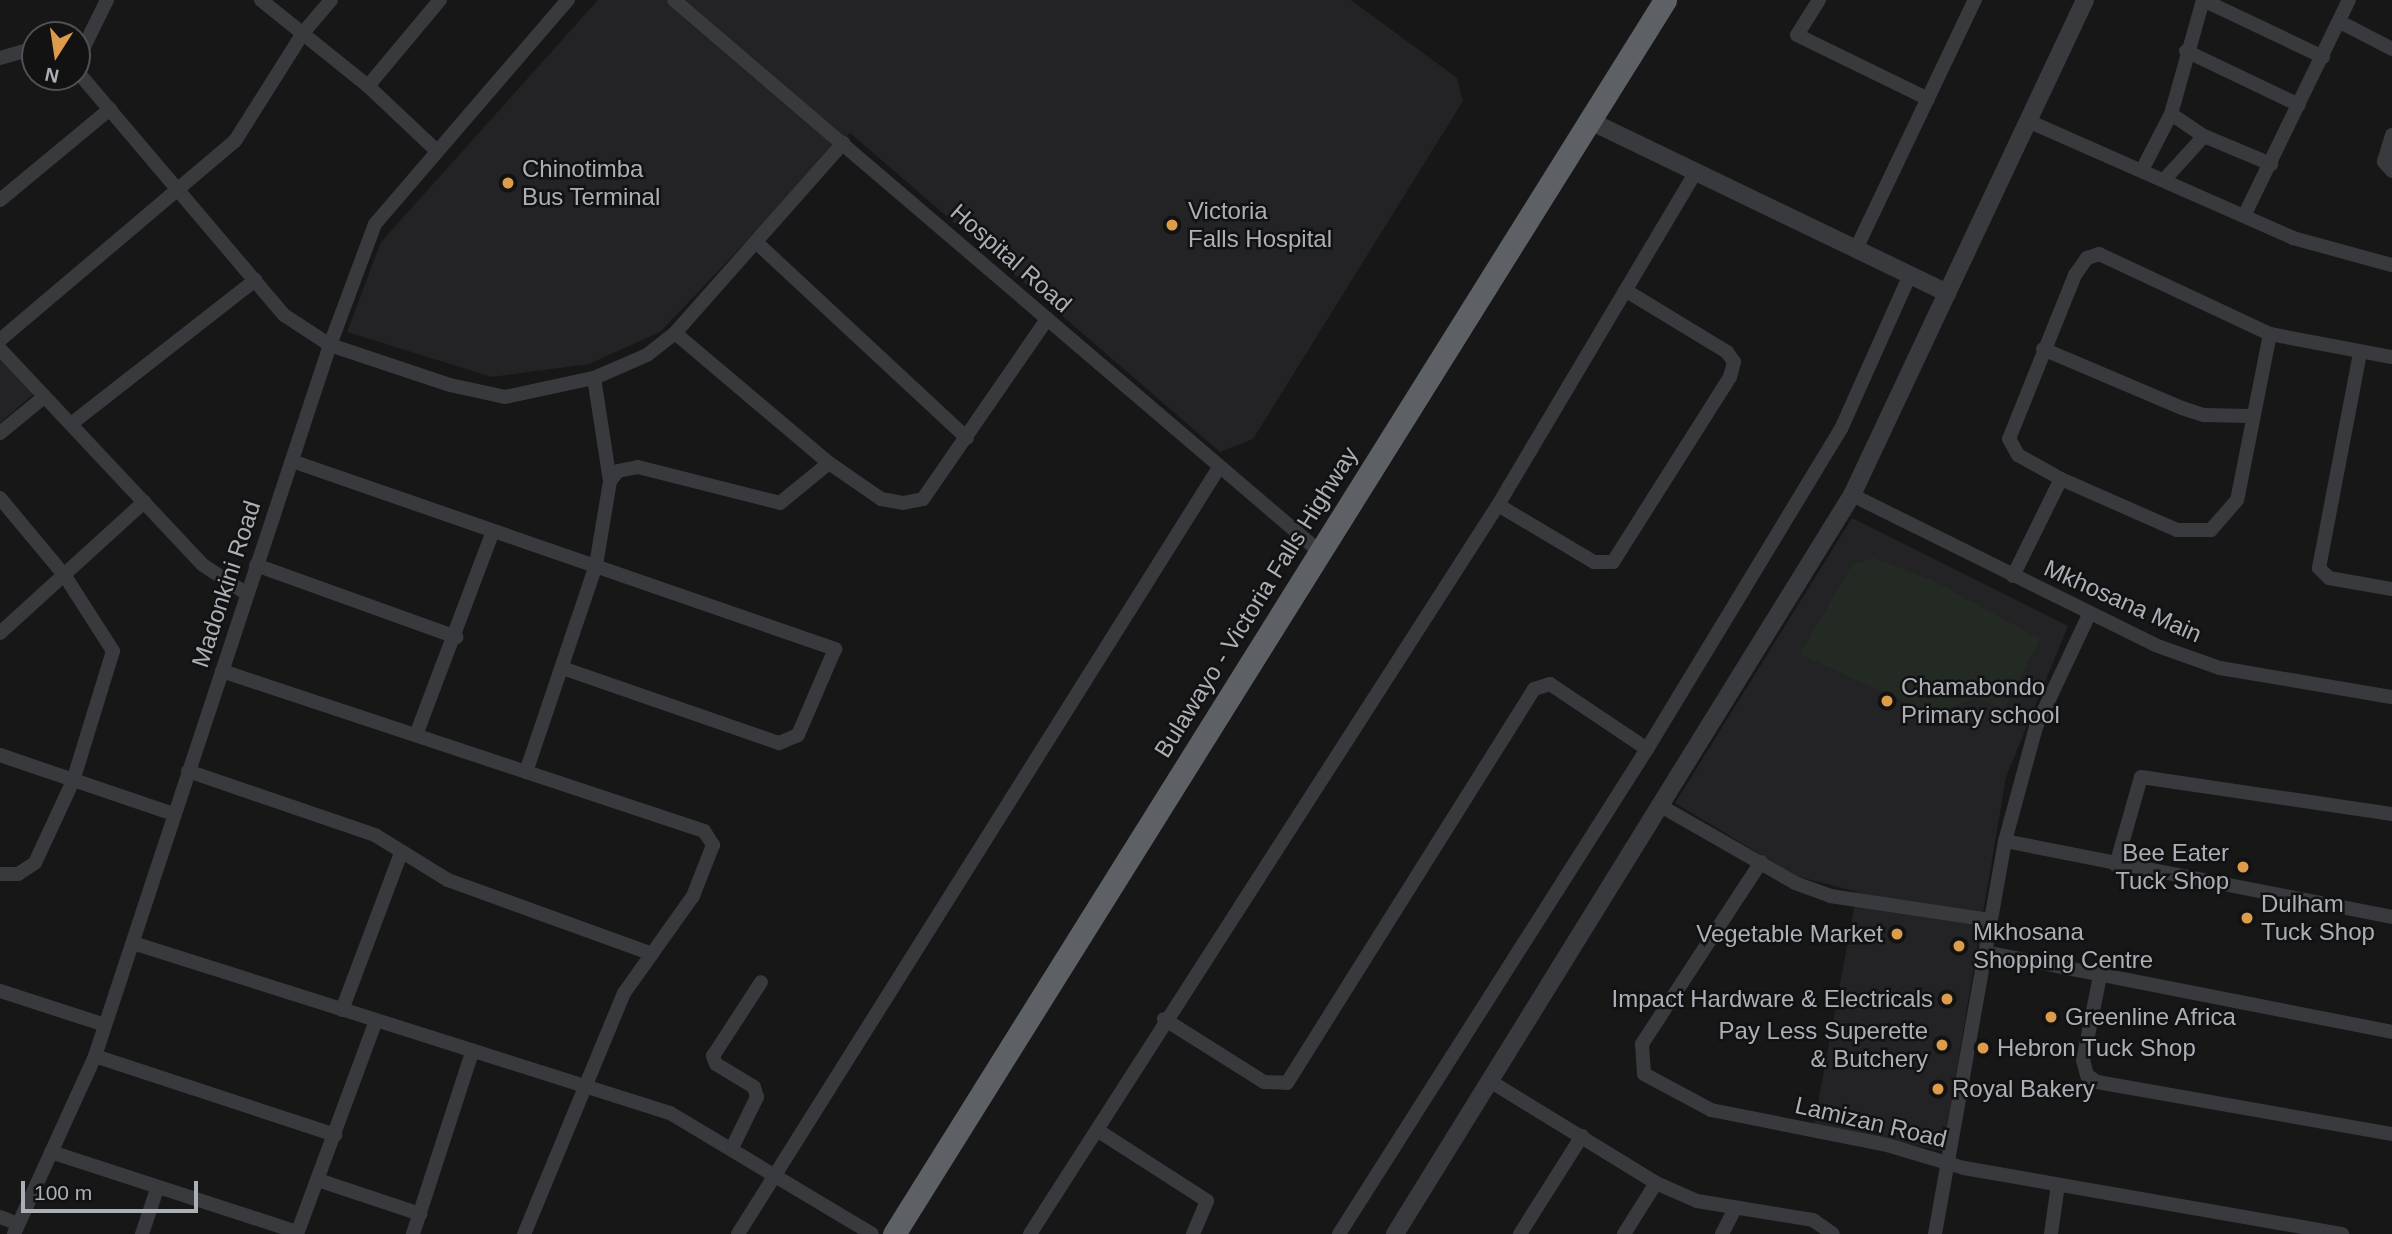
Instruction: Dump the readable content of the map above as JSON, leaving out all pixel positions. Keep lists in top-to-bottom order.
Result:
{
  "streets": {
    "highway": ["Bulawayo - Victoria Falls Highway"],
    "street": [
      "Hospital Road",
      "Madonkini Road",
      "Mkhosana Main",
      "Lamizan Road"
    ]
  },
  "crossings": [
    ["Hospital Road", "Bulawayo - Victoria Falls Highway"]
  ],
  "places": [
    "Chinotimba Bus Terminal",
    "Victoria Falls Hospital",
    "Chamabondo Primary school",
    "Bee Eater Tuck Shop",
    "Dulham Tuck Shop",
    "Vegetable Market",
    "Mkhosana Shopping Centre",
    "Impact Hardware & Electricals",
    "Greenline Africa",
    "Pay Less Superette & Butchery",
    "Hebron Tuck Shop",
    "Royal Bakery"
  ],
  "scale_bar": "100 m",
  "north": "bottom"
}
